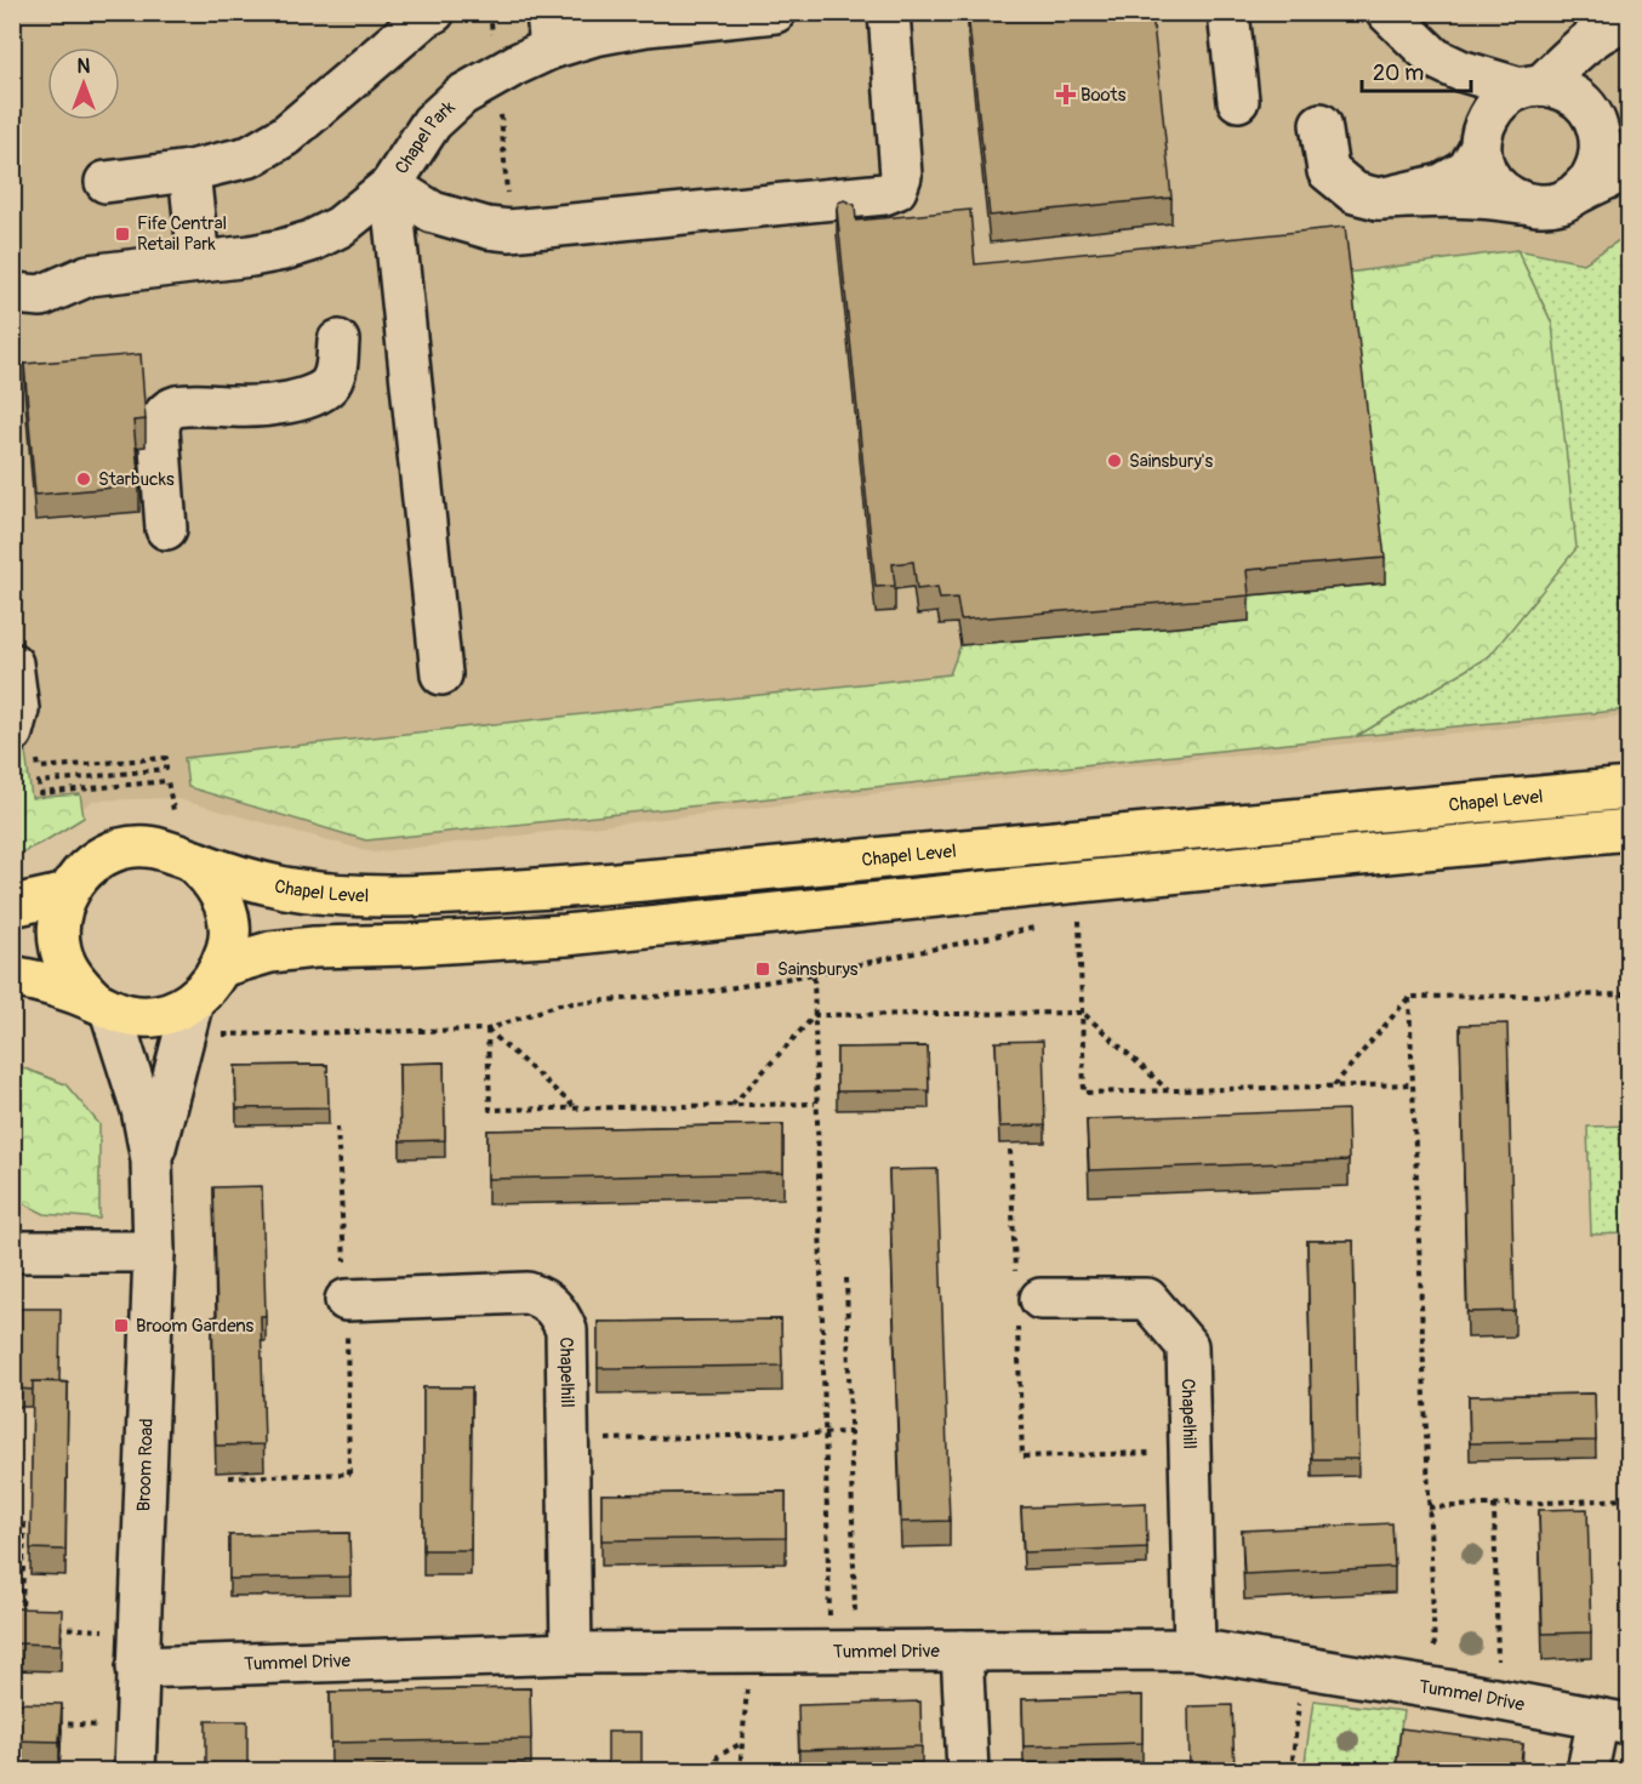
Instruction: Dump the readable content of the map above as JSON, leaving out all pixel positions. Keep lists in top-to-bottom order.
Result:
{
  "streets": {
    "main road": ["Chapel Level"],
    "street": [
      "Chapel Park",
      "Chapelhill",
      "Broom Road",
      "Tummel Drive"
    ]
  },
  "crossings": [
    ["Chapel Level", "Broom Road"],
    ["Chapelhill", "Tummel Drive"],
    ["Broom Road", "Tummel Drive"]
  ],
  "places": {
    "health": ["Boots"],
    "transit": ["Fife Central Retail Park", "Sainsburys", "Broom Gardens"],
    "other": ["Sainsbury's", "Starbucks"]
  },
  "scale_bar": "20 m",
  "north": "top"
}
